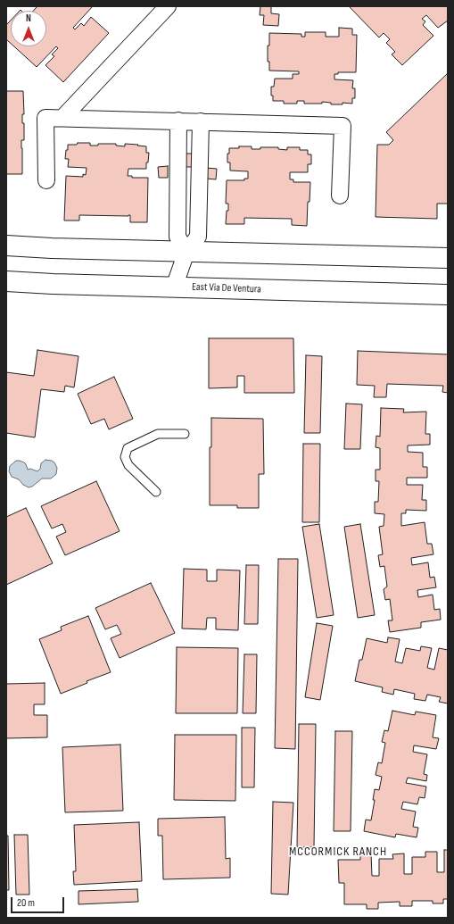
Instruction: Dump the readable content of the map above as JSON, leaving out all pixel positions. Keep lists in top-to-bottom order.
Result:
{
  "streets": {
    "main road": ["East Via De Ventura"]
  },
  "districts": ["MCCORMICK RANCH"],
  "scale_bar": "20 m",
  "north": "top"
}
